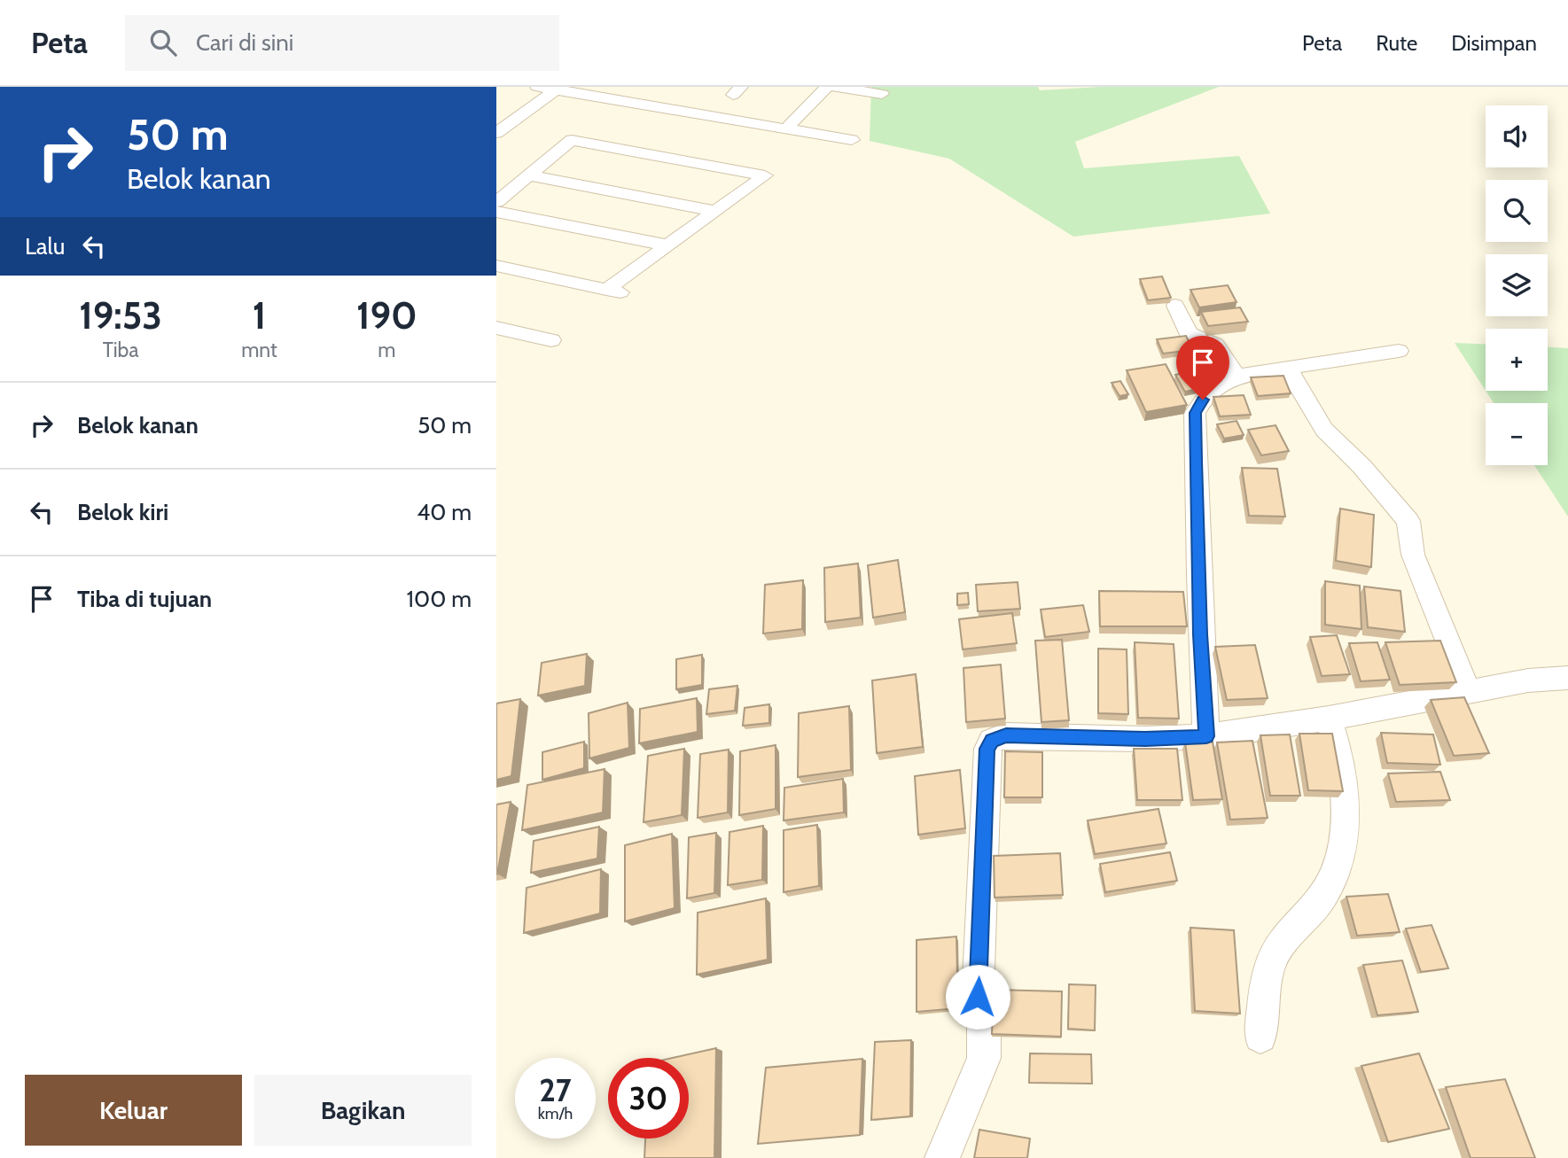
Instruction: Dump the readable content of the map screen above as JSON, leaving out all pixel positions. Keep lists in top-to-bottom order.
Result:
{
  "page": {
    "header": "Peta",
    "search": "Cari di sini",
    "nav": ["Peta", "Rute", "Disimpan"],
    "turn": ["50 m", "Belok kanan"],
    "map_buttons": ["+", "−"],
    "then": "Lalu",
    "eta": [
      "19:53",
      "Tiba",
      "1",
      "mnt",
      "190",
      "m"
    ],
    "list": [
      {
        "name": "Belok kanan",
        "value": "50 m"
      },
      {
        "name": "Belok kiri",
        "value": "40 m"
      },
      {
        "name": "Tiba di tujuan",
        "value": "100 m"
      }
    ],
    "speed": "27 km/h",
    "limit": "30",
    "buttons": ["Keluar", "Bagikan"]
  }
}
